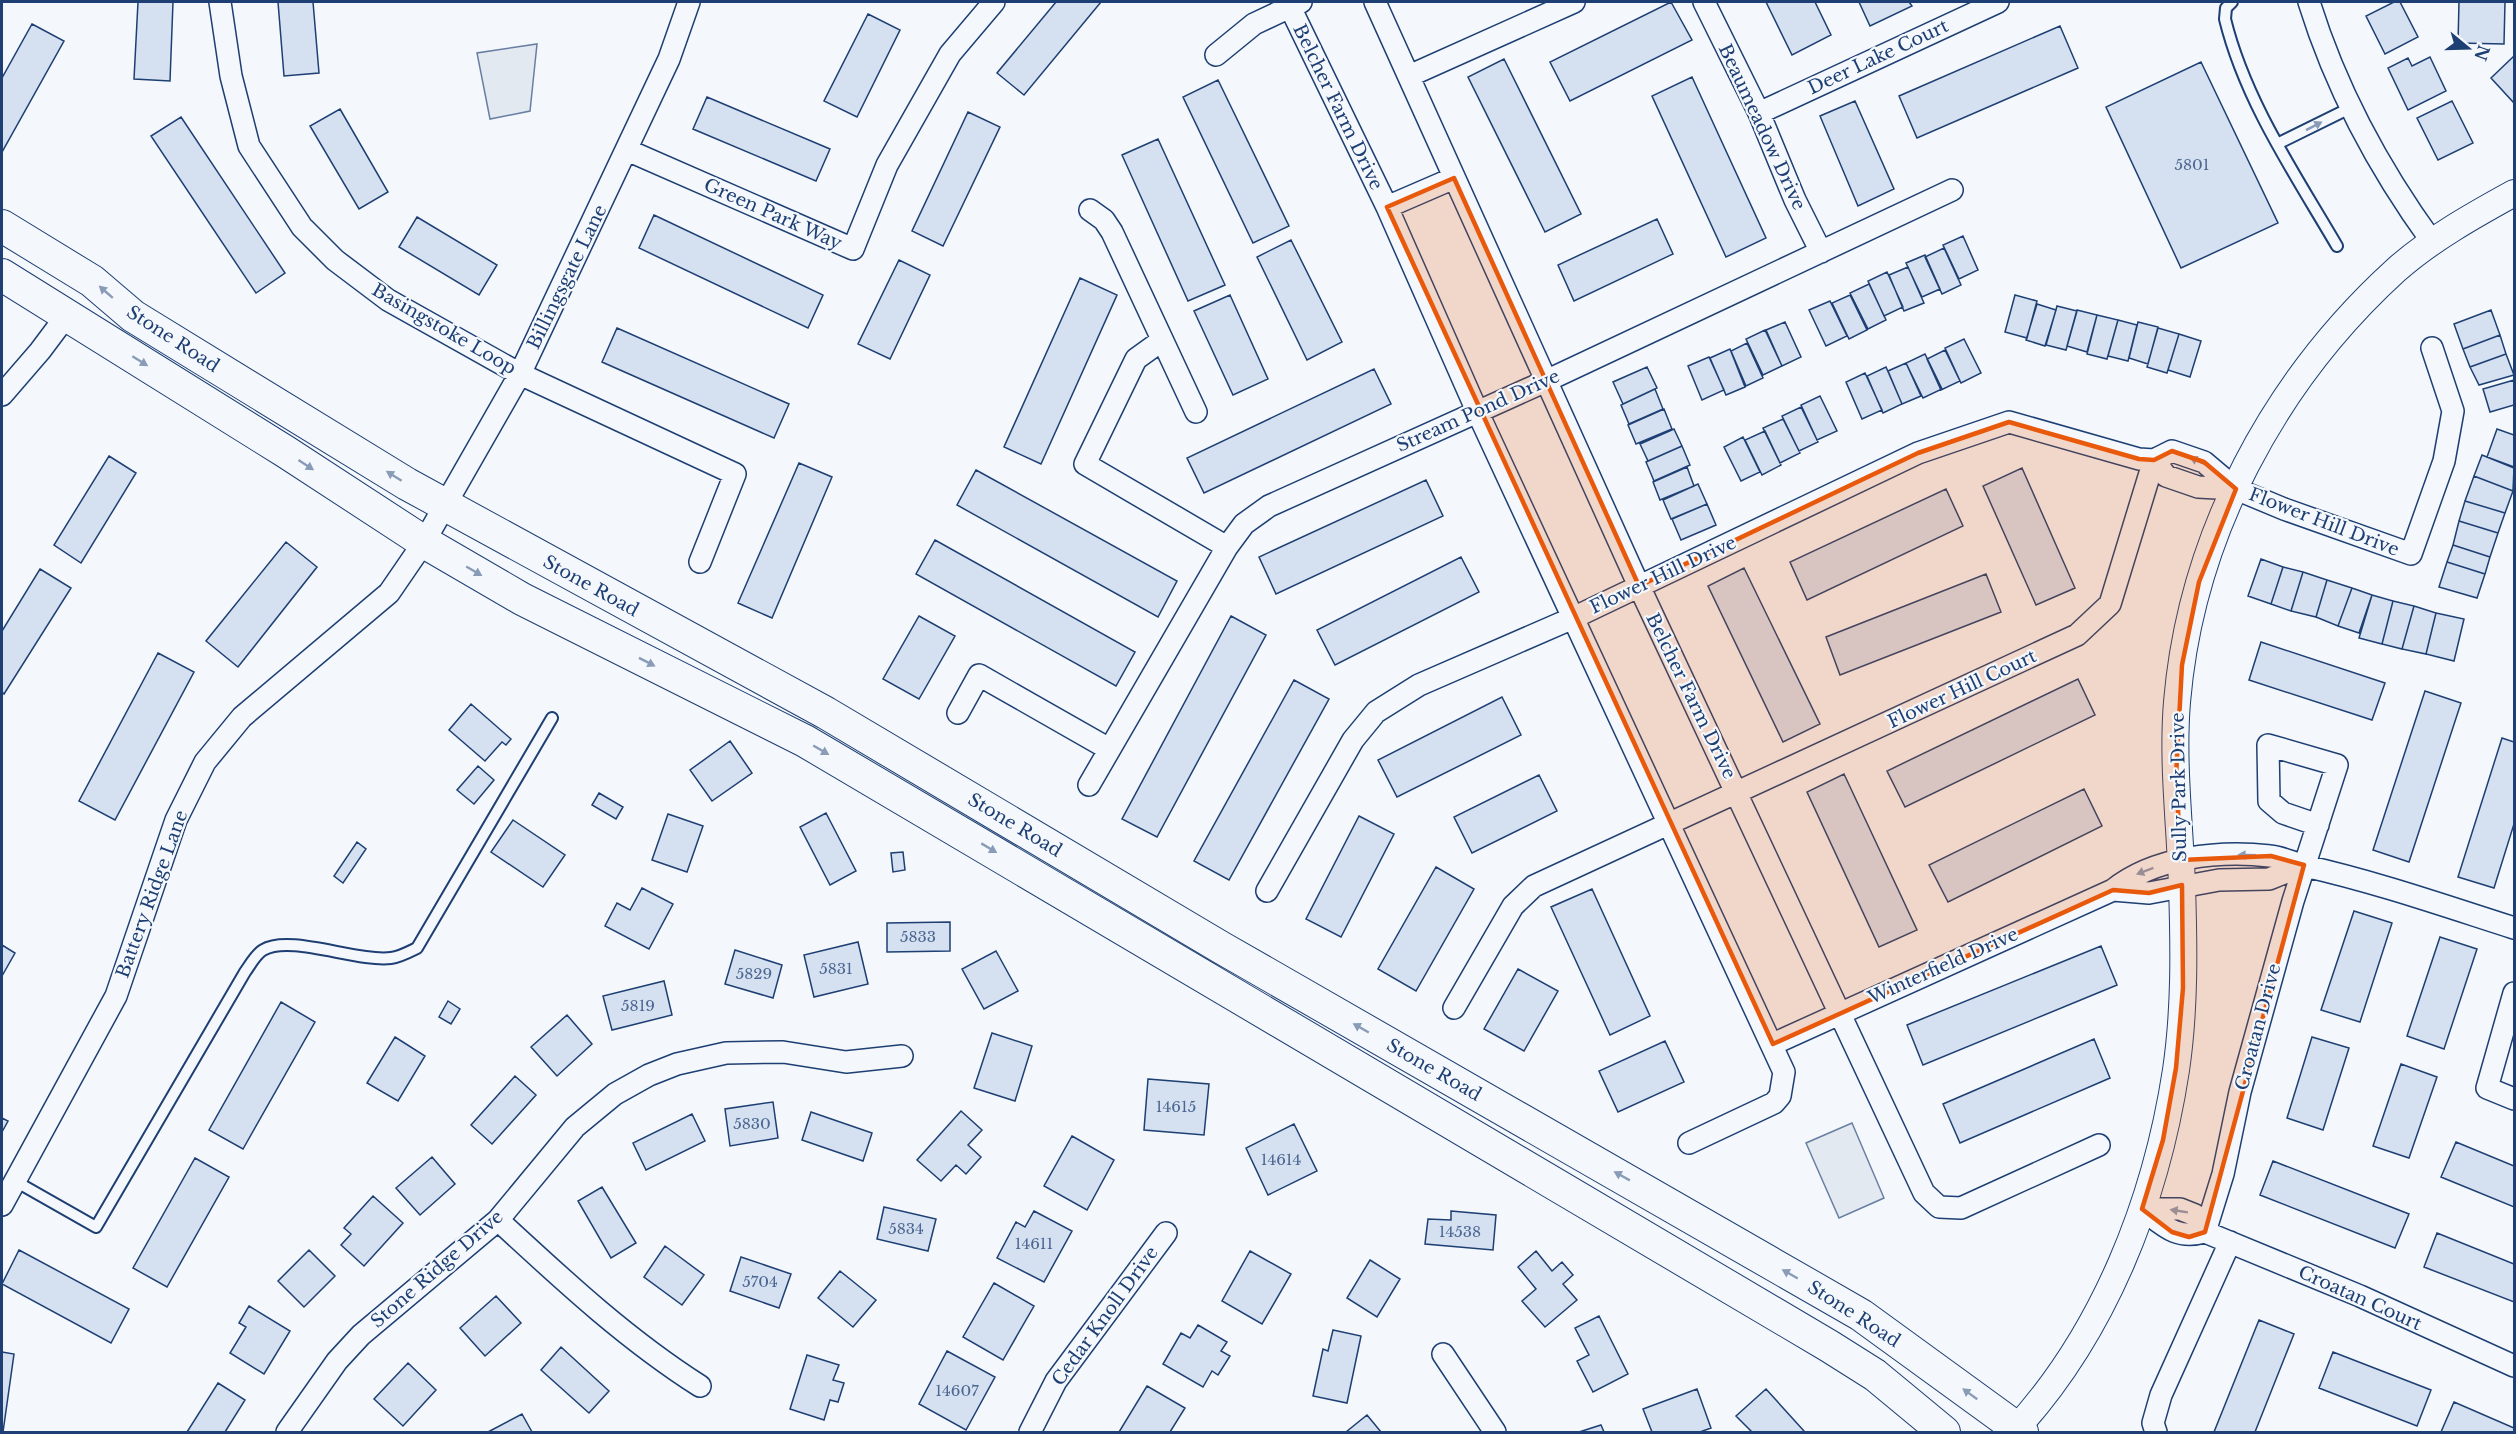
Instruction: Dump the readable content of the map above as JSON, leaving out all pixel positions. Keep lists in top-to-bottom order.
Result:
{
  "streets": {
    "main road": ["Stone Road"],
    "street": [
      "Deer Lake Court",
      "Belcher Farm Drive",
      "Beaumeadow Drive",
      "Green Park Way",
      "Billingsgate Lane",
      "Basingstoke Loop",
      "Stream Pond Drive",
      "Flower Hill Drive",
      "Flower Hill Court",
      "Sully Park Drive",
      "Battery Ridge Lane",
      "Winterfield Drive",
      "Croatan Drive",
      "Stone Ridge Drive",
      "Croatan Court",
      "Cedar Knoll Drive"
    ]
  },
  "crossings": [
    ["Deer Lake Court", "Beaumeadow Drive"],
    ["Belcher Farm Drive", "Stream Pond Drive"],
    ["Belcher Farm Drive", "Flower Hill Drive"],
    ["Belcher Farm Drive", "Flower Hill Court"],
    ["Belcher Farm Drive", "Winterfield Drive"],
    ["Beaumeadow Drive", "Stream Pond Drive"],
    ["Green Park Way", "Billingsgate Lane"],
    ["Billingsgate Lane", "Basingstoke Loop"],
    ["Billingsgate Lane", "Stone Road"],
    ["Billingsgate Lane", "Battery Ridge Lane"],
    ["Stone Road", "Sully Park Drive"],
    ["Stone Road", "Battery Ridge Lane"],
    ["Flower Hill Drive", "Flower Hill Court"],
    ["Flower Hill Drive", "Sully Park Drive"],
    ["Sully Park Drive", "Winterfield Drive"],
    ["Sully Park Drive", "Croatan Court"],
    ["Winterfield Drive", "Croatan Drive"],
    ["Croatan Drive", "Croatan Court"]
  ],
  "house_numbers": [
    "5801",
    "5833",
    "5831",
    "5829",
    "5819",
    "14615",
    "5830",
    "14614",
    "5834",
    "14538",
    "14611",
    "5704",
    "14607"
  ],
  "north": "right"
}
